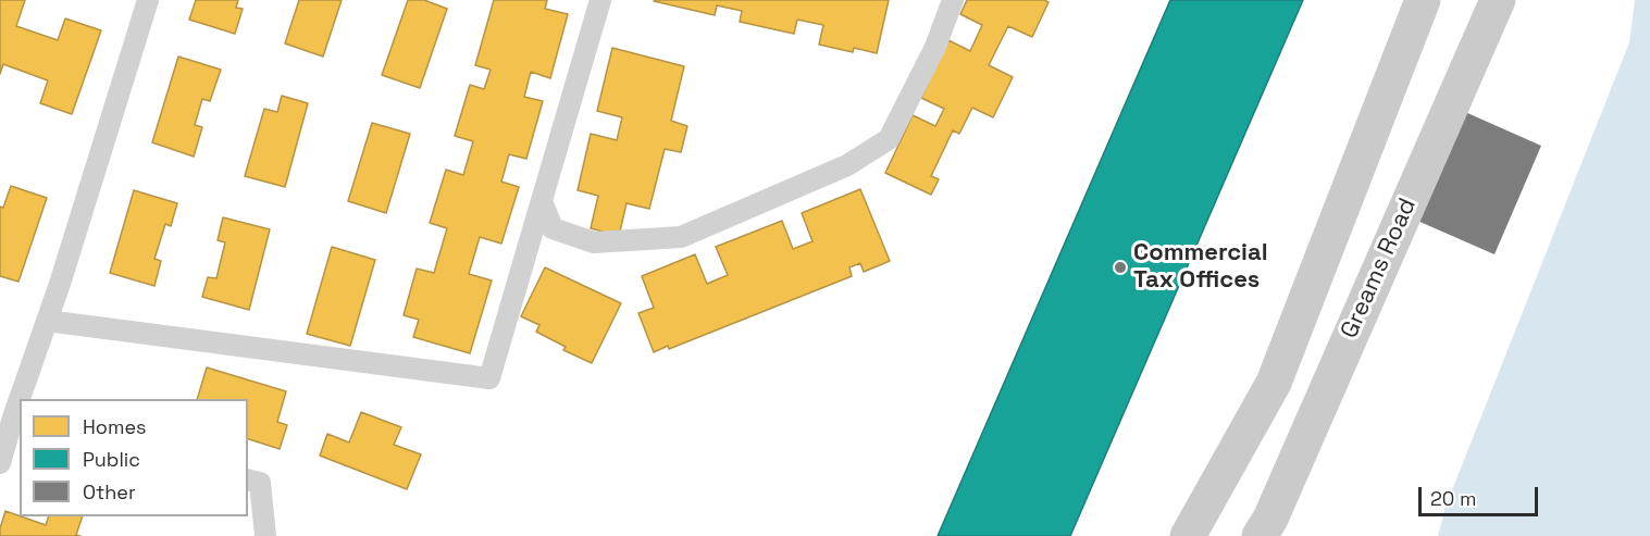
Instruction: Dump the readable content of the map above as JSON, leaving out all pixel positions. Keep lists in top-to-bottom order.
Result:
{
  "streets": {
    "main road": ["Greams Road"]
  },
  "places": ["Commercial Tax Offices"],
  "legend": ["Homes", "Public", "Other"],
  "scale_bar": "20 m"
}
